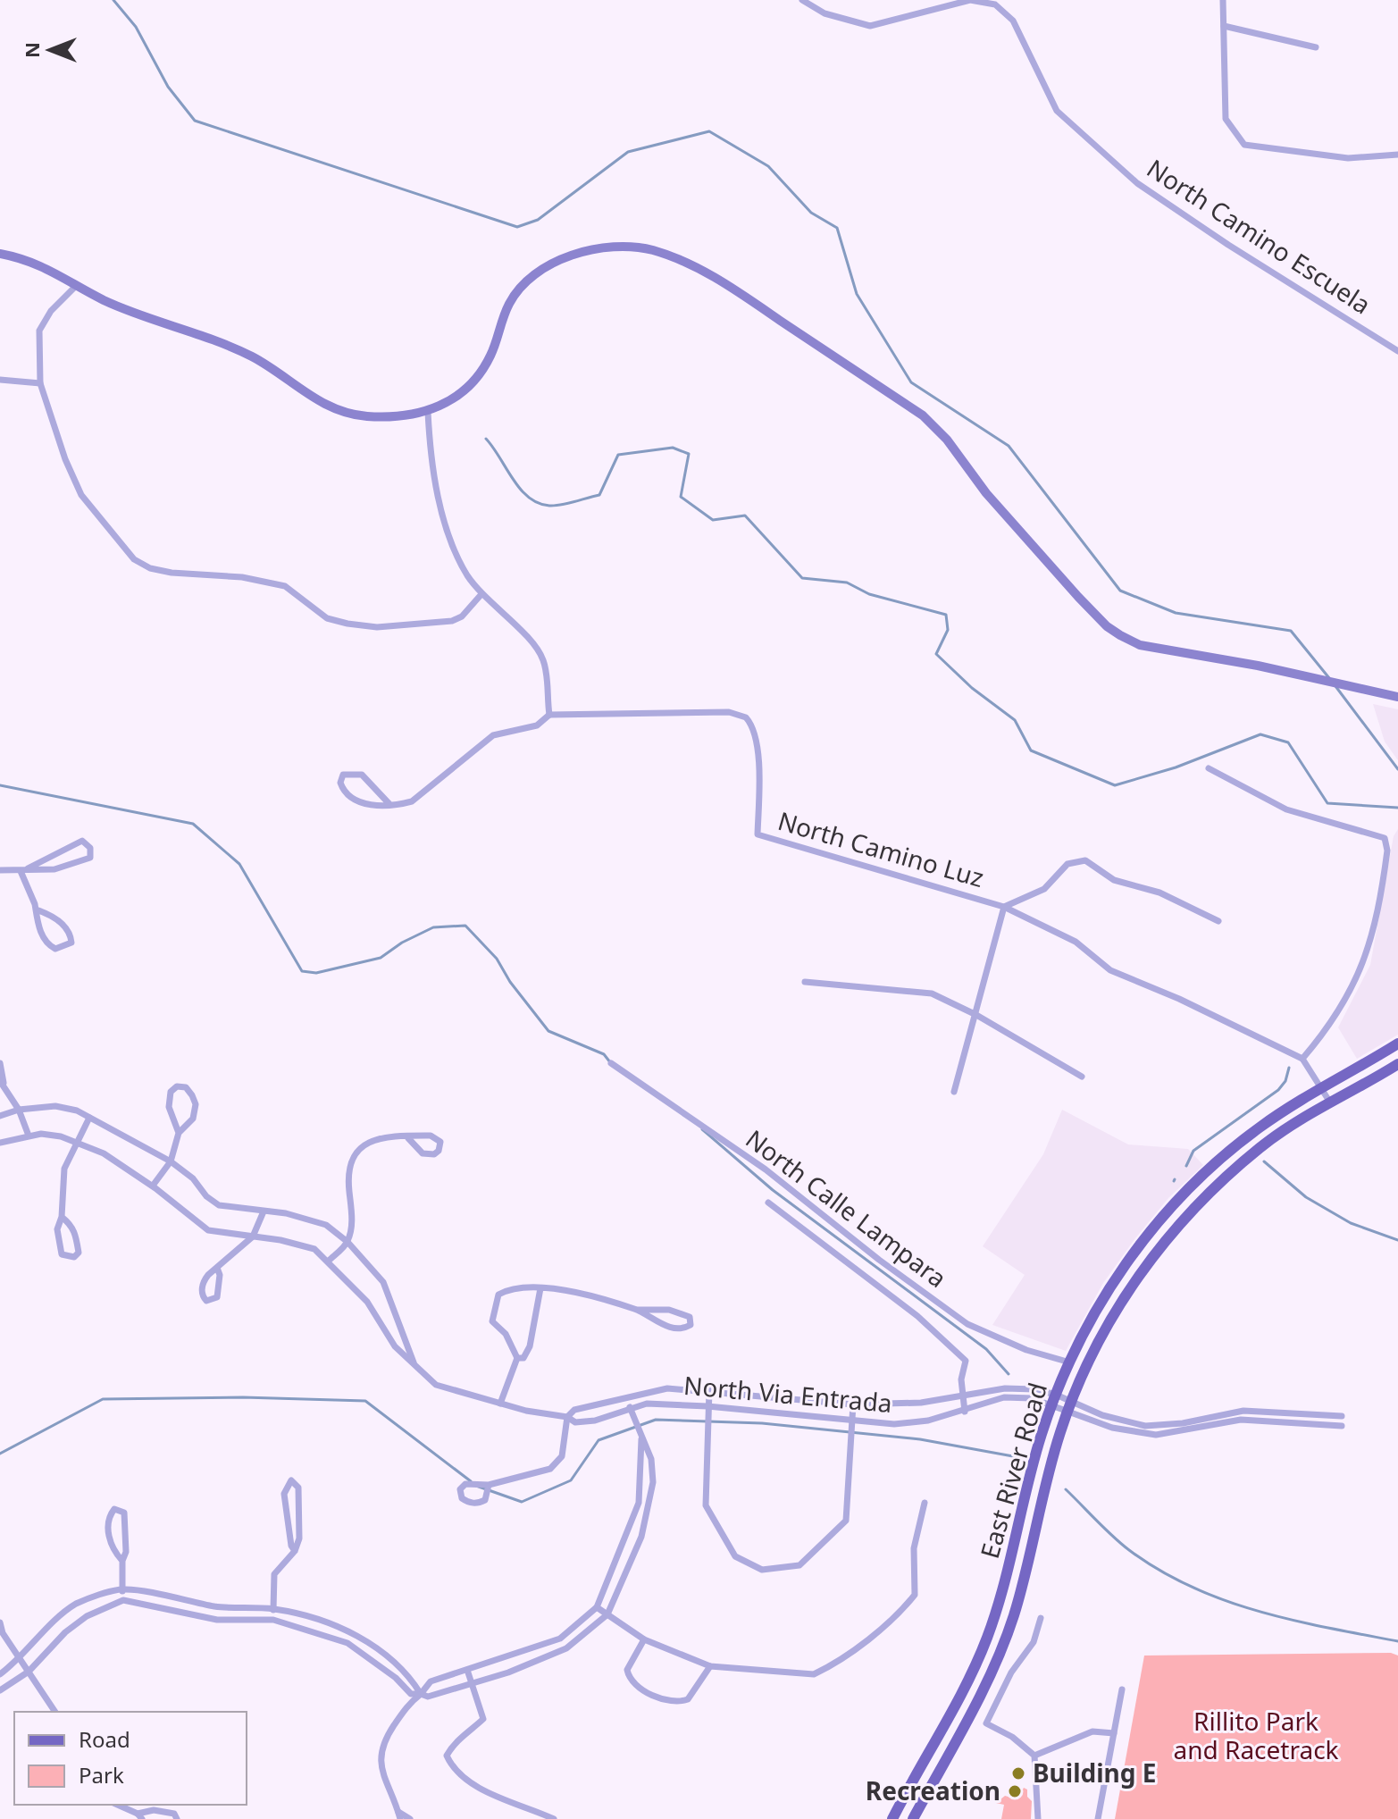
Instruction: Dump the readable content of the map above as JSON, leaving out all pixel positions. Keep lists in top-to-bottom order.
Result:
{
  "streets": {
    "main road": ["East River Road"],
    "street": [
      "North Camino Escuela",
      "North Camino Luz",
      "North Calle Lampara",
      "North Via Entrada"
    ]
  },
  "crossings": [
    ["North Camino Luz", "East River Road"],
    ["North Calle Lampara", "North Via Entrada"],
    ["North Calle Lampara", "East River Road"],
    ["North Via Entrada", "East River Road"]
  ],
  "parks": ["Rillito Park and Racetrack"],
  "places": ["Building E", "Recreation"],
  "legend": ["Road", "Park"],
  "north": "left"
}
